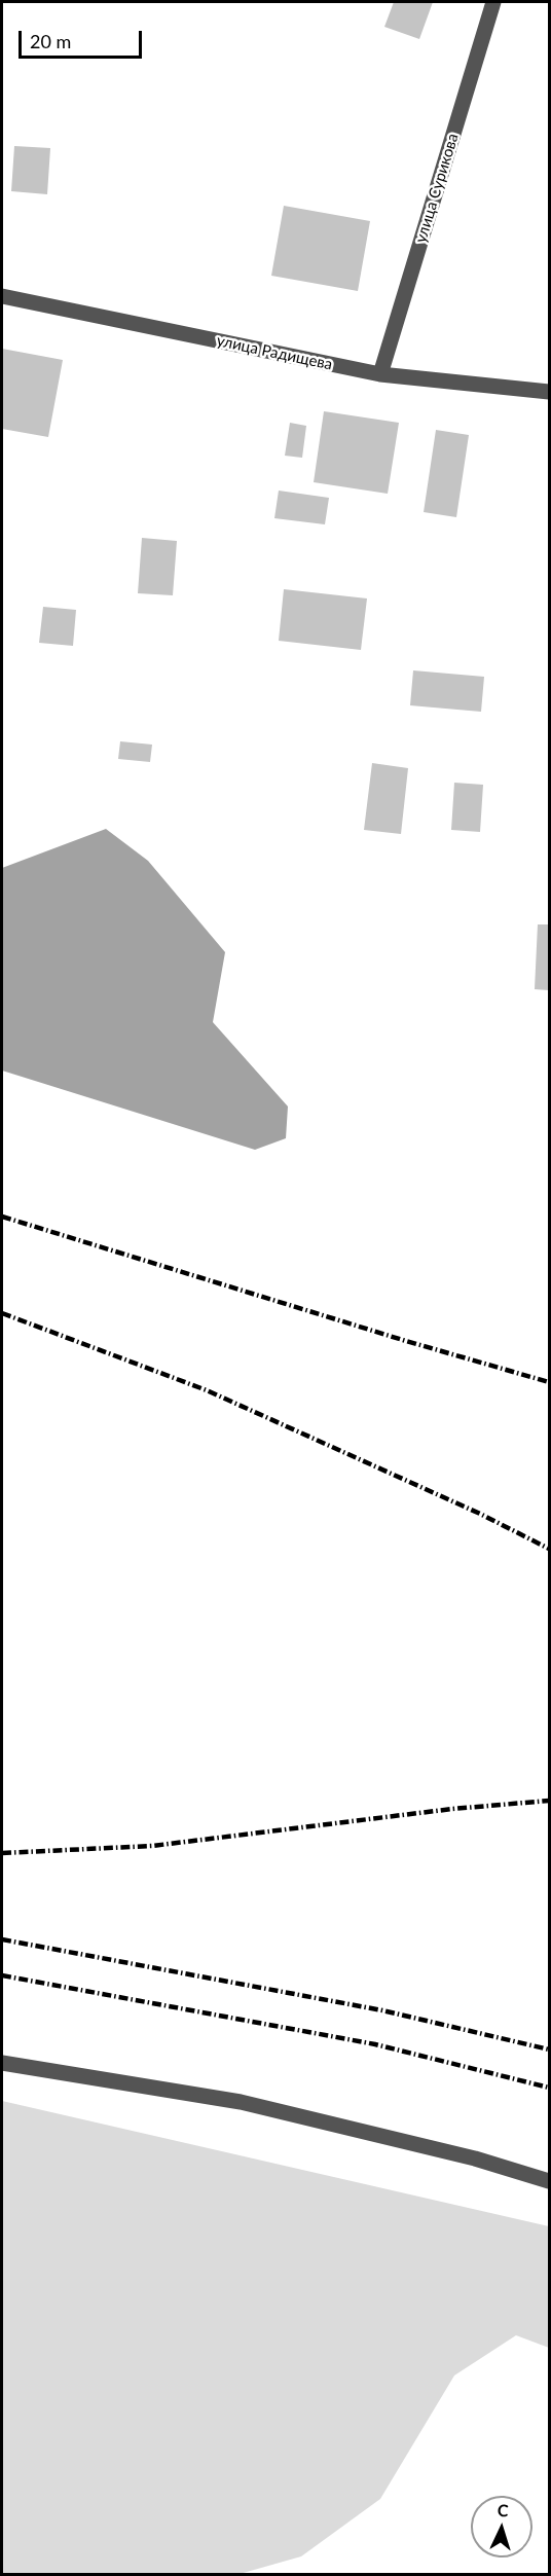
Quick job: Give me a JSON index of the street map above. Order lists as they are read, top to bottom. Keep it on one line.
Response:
{"streets":{"street":["улица Сурикова","улица Радищева"]},"crossings":[["улица Сурикова","улица Радищева"]],"scale_bar":"20 m","north":"top"}
